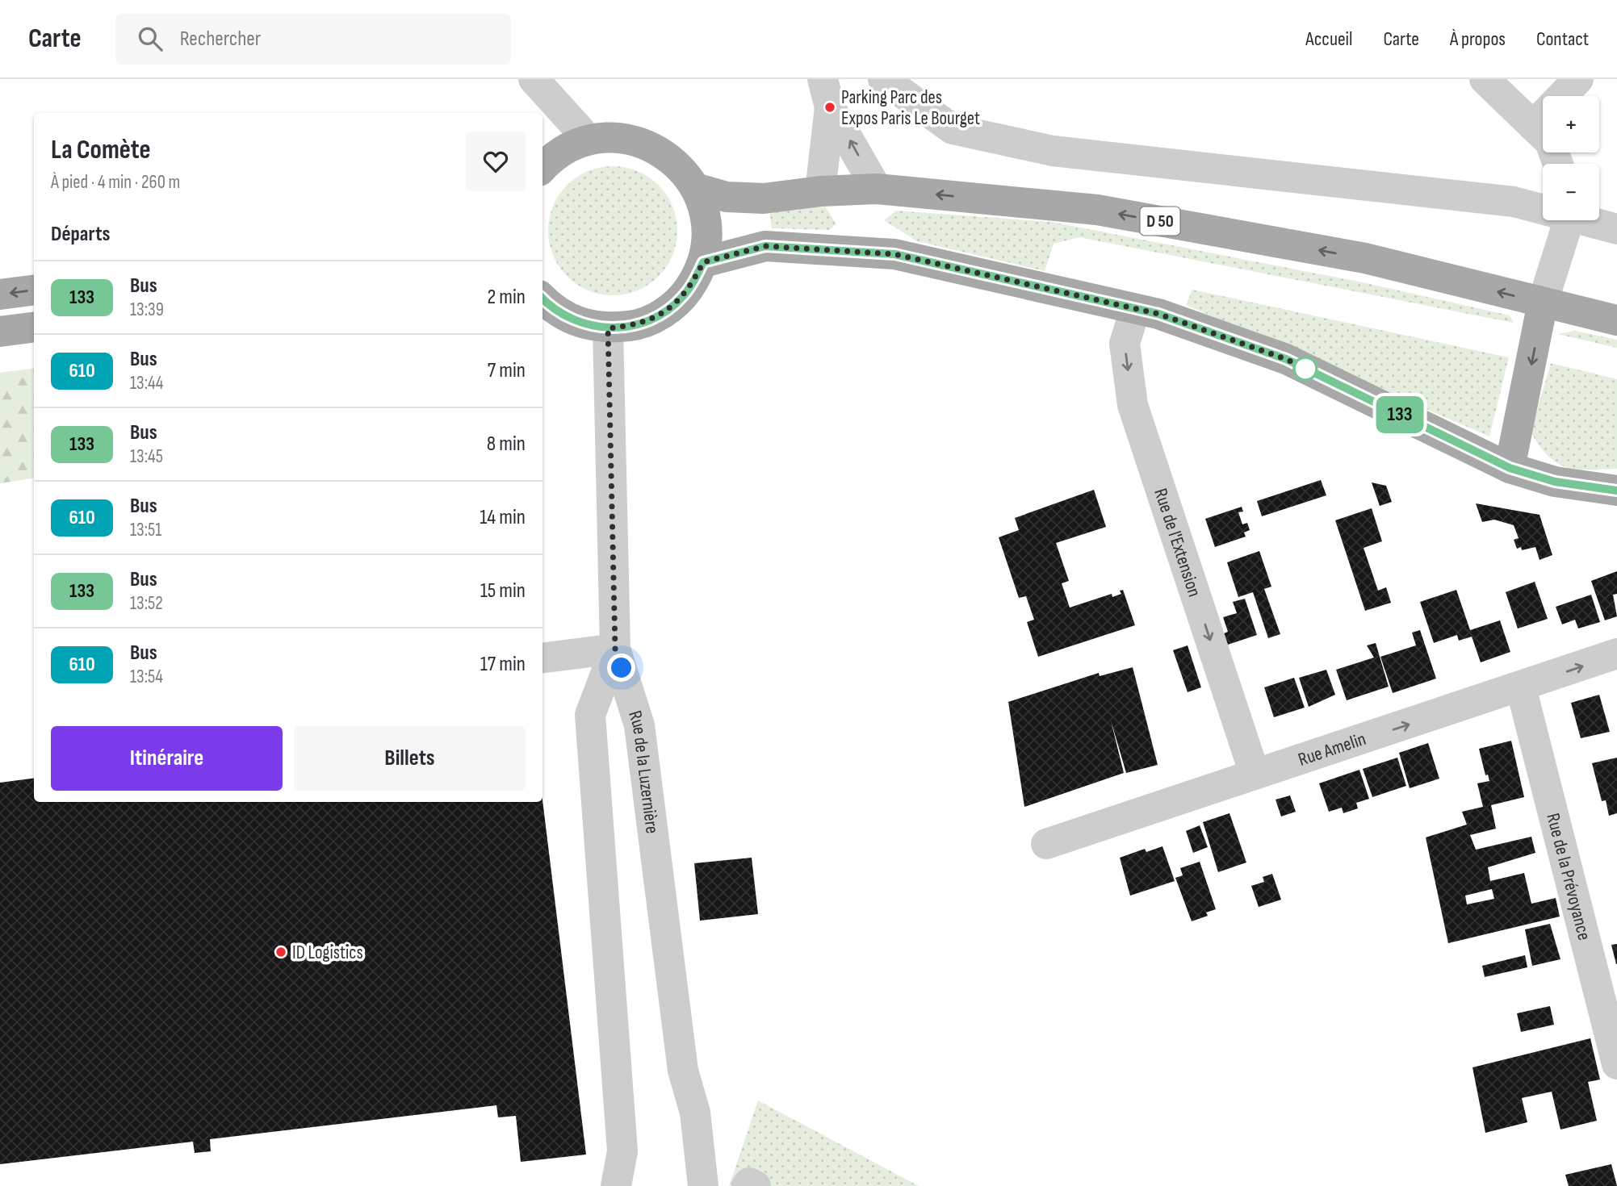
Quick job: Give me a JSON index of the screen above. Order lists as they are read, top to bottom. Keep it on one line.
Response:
{"streets":{"main road":["D 50"],"street":["Rue de l'Extension","Rue Amelin","Rue de la Luzernière","Rue de la Prévoyance"]},"crossings":[["Rue de l'Extension","Rue Amelin"],["Rue Amelin","Rue de la Prévoyance"]],"one_way":["Rue de l'Extension","Rue Amelin"],"places":["Parking Parc des Expos Paris Le Bourget","ID Logistics"],"lines":["bus line 133"],"page":{"header":"Carte","search":"Rechercher","nav":["Accueil","Carte","À propos","Contact"],"on_map":"133","map_buttons":["+","−"],"heading":[["La Comète","À pied · 4 min · 260 m"],"Départs"],"list":[{"mark":"133","name":"Bus","note":"13:39","value":"2 min"},{"mark":"610","name":"Bus","note":"13:44","value":"7 min"},{"mark":"133","name":"Bus","note":"13:45","value":"8 min"},{"mark":"610","name":"Bus","note":"13:51","value":"14 min"},{"mark":"133","name":"Bus","note":"13:52","value":"15 min"},{"mark":"610","name":"Bus","note":"13:54","value":"17 min"}],"buttons":["Itinéraire","Billets"]}}
